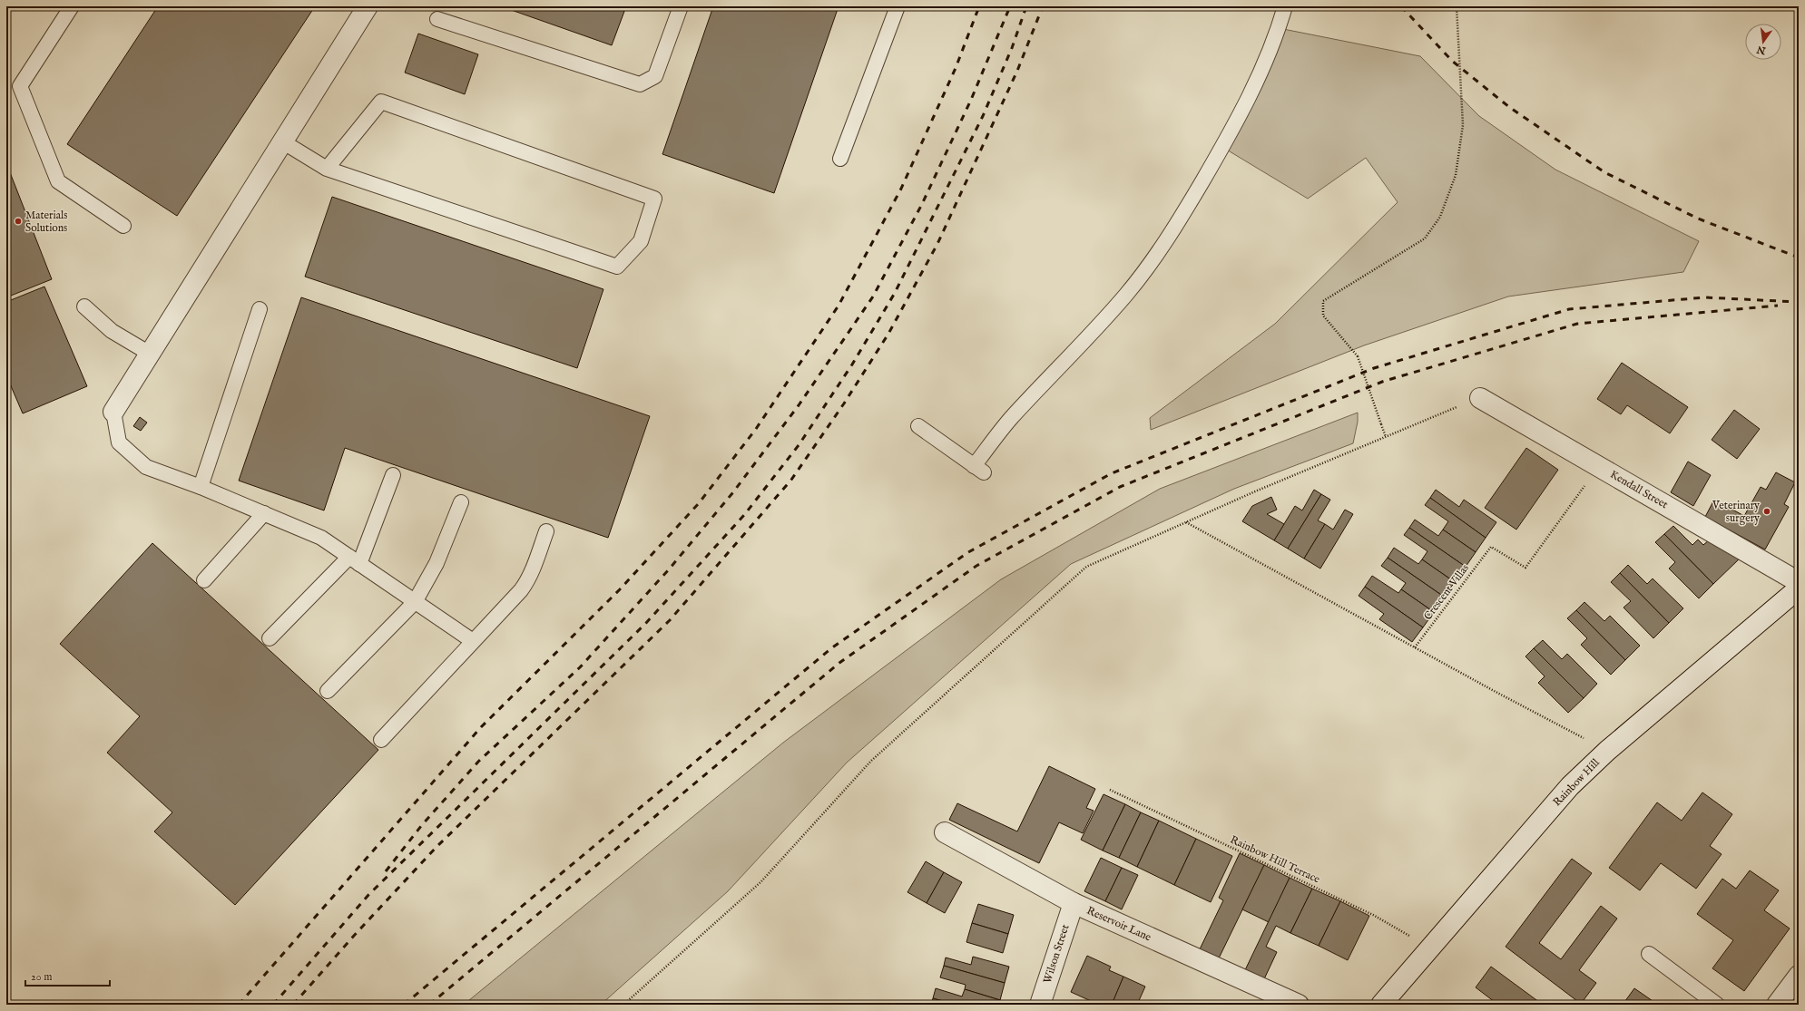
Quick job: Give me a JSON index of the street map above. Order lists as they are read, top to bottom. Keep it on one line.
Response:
{"streets":{"street":["Kendall Street","Rainbow Hill","Reservoir Lane","Wilson Street"],"path":["Crescent Villas","Rainbow Hill Terrace"]},"crossings":[["Kendall Street","Crescent Villas"],["Rainbow Hill","Rainbow Hill Terrace"],["Reservoir Lane","Wilson Street"]],"places":["Materials Solutions","Veterinary surgery"],"scale_bar":"20 m","north":"bottom"}
